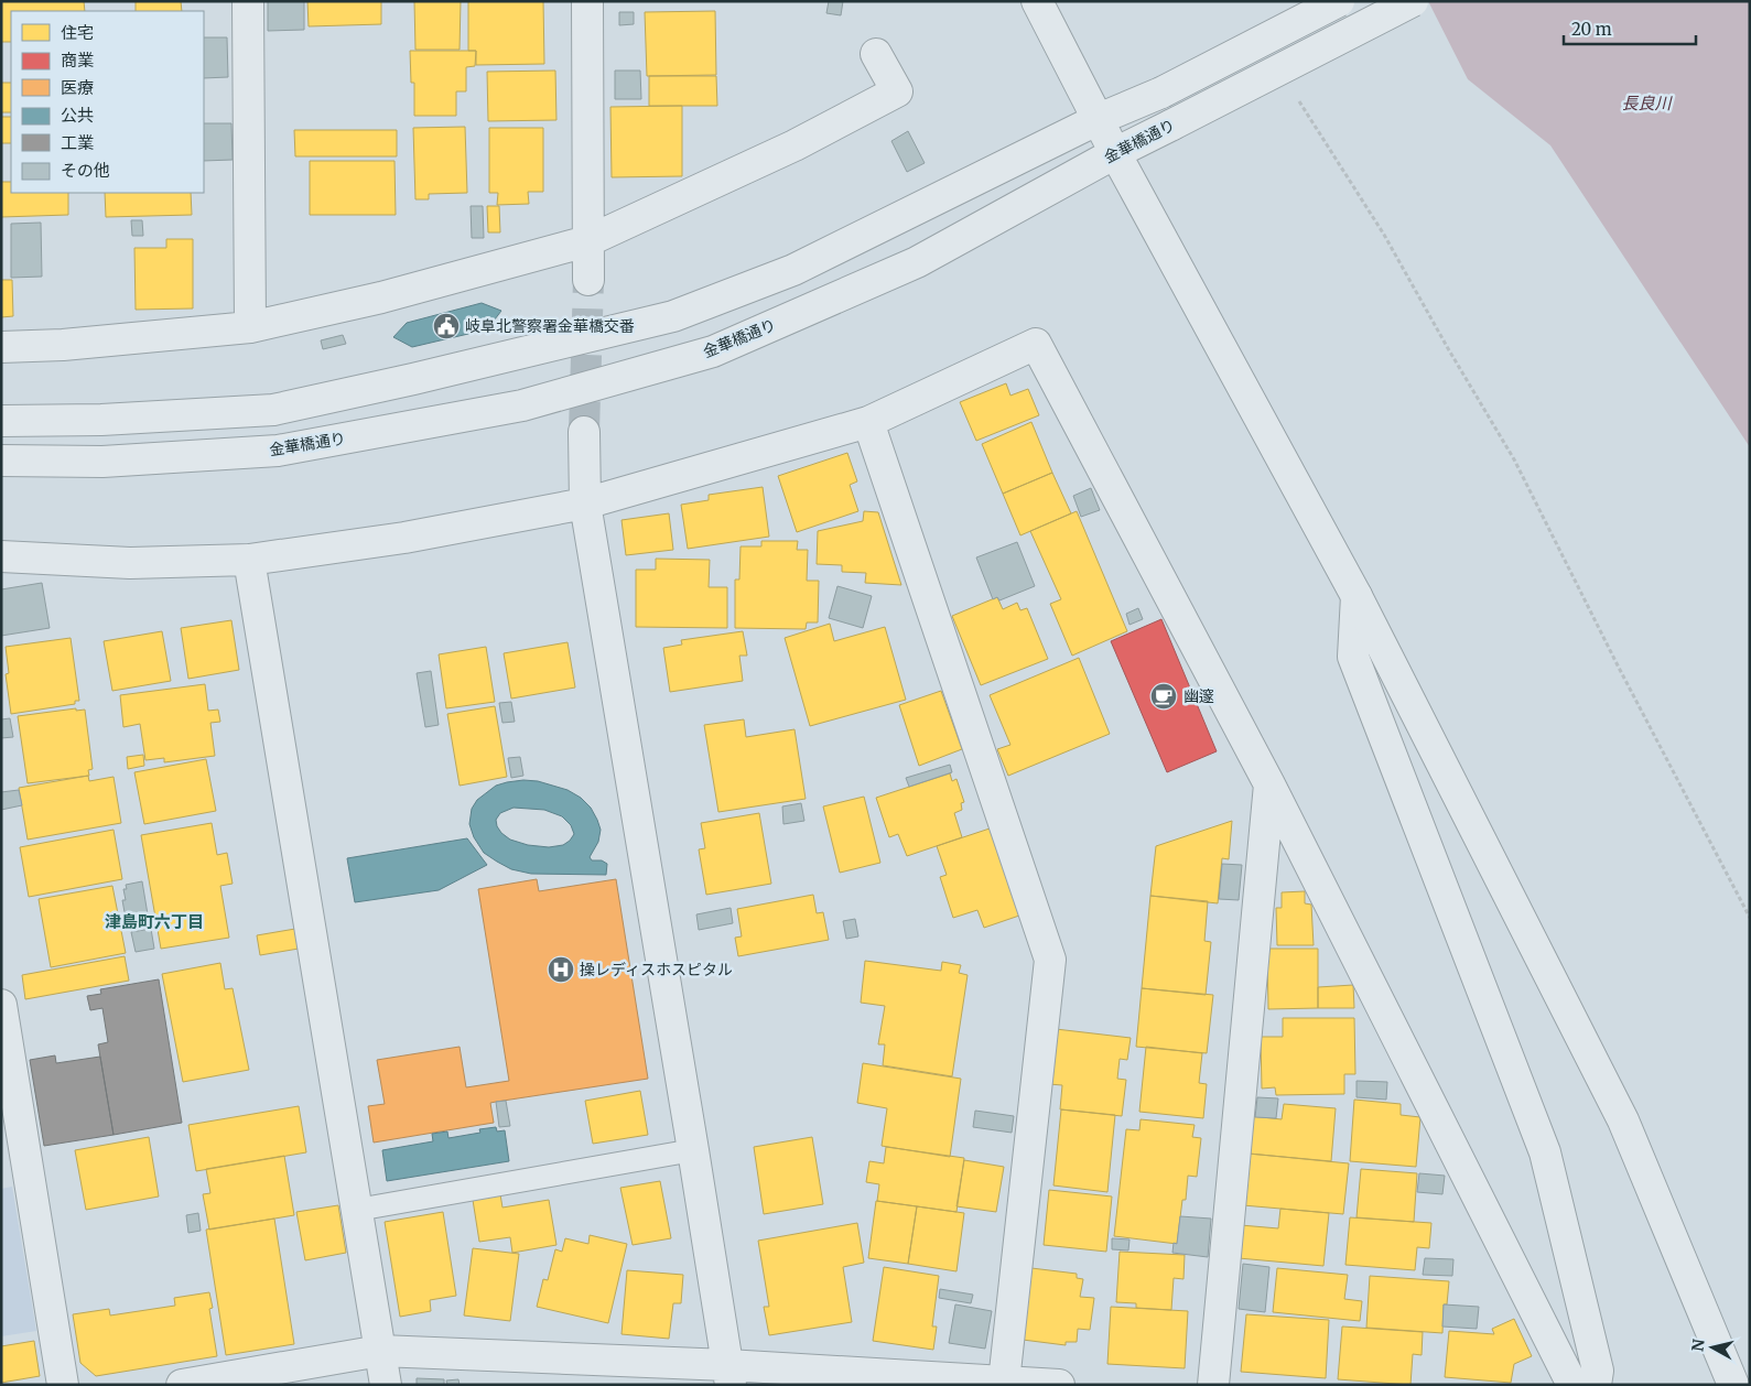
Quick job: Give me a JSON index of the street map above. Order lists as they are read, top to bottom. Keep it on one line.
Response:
{"streets":{"street":["金華橋通り"]},"districts":["津島町六丁目"],"water":["長良川"],"places":{"public building":["岐阜北警察署金華橋交番"],"cafe":["幽邃"],"hospital":["操レディスホスピタル"]},"legend":["住宅","商業","医療","公共","工業","その他"],"scale_bar":"20 m","north":"left"}
